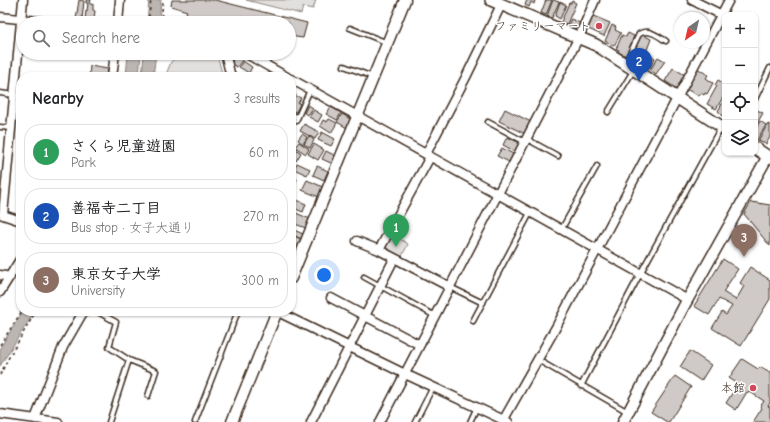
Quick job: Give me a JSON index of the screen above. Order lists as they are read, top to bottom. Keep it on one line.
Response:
{"places":["ファミリーマート","本館"],"north":"bottom left","page":{"map_buttons":["+","−"],"search":"Search here","pins":["2","1","3"],"heading":["Nearby","3 results"],"list":[{"mark":"1","name":"さくら児童遊園","note":"Park","value":"60 m"},{"mark":"2","name":"善福寺二丁目","note":"Bus stop · 女子大通り","value":"270 m"},{"mark":"3","name":"東京女子大学","note":"University","value":"300 m"}]}}
